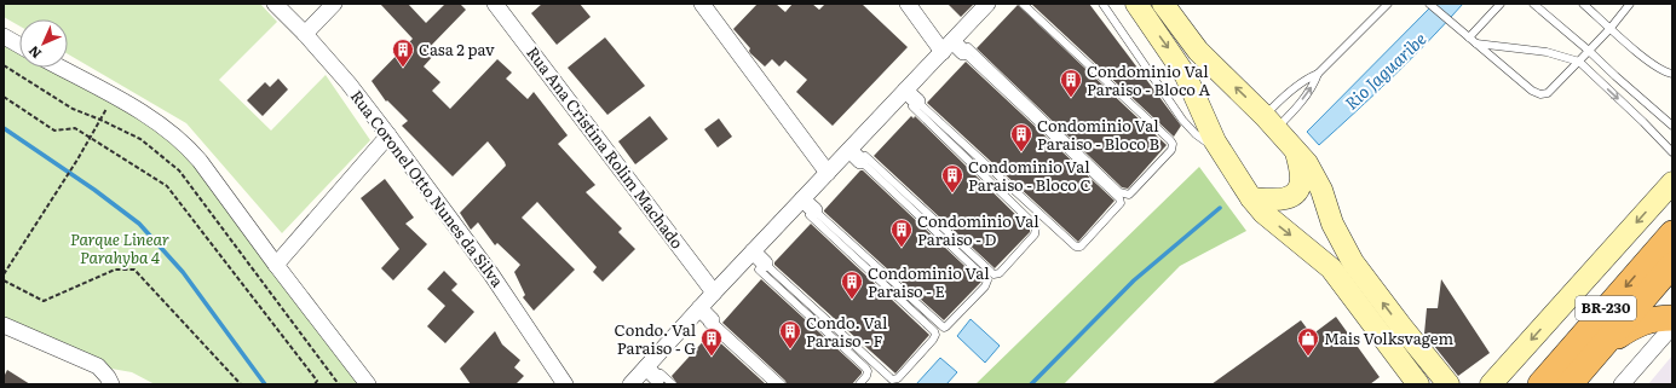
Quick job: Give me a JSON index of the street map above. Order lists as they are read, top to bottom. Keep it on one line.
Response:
{"streets":{"highway":["BR-230"],"street":["Rua Ana Cristina Rolim Machado","Rua Coronel Otto Nunes da Silva"]},"water":["Rio Jaguaribe"],"parks":["Parque Linear Parahyba 4"],"places":{"building":["Casa 2 pav","Condominio Val Paraiso - Bloco A","Condominio Val Paraiso - Bloco B","Condominio Val Paraiso - Bloco C","Condominio Val Paraiso - D","Condominio Val Paraiso - E","Condo. Val Paraiso - F","Condo. Val Paraiso - G"],"shop":["Mais Volksvagem"]},"north":"bottom left"}
